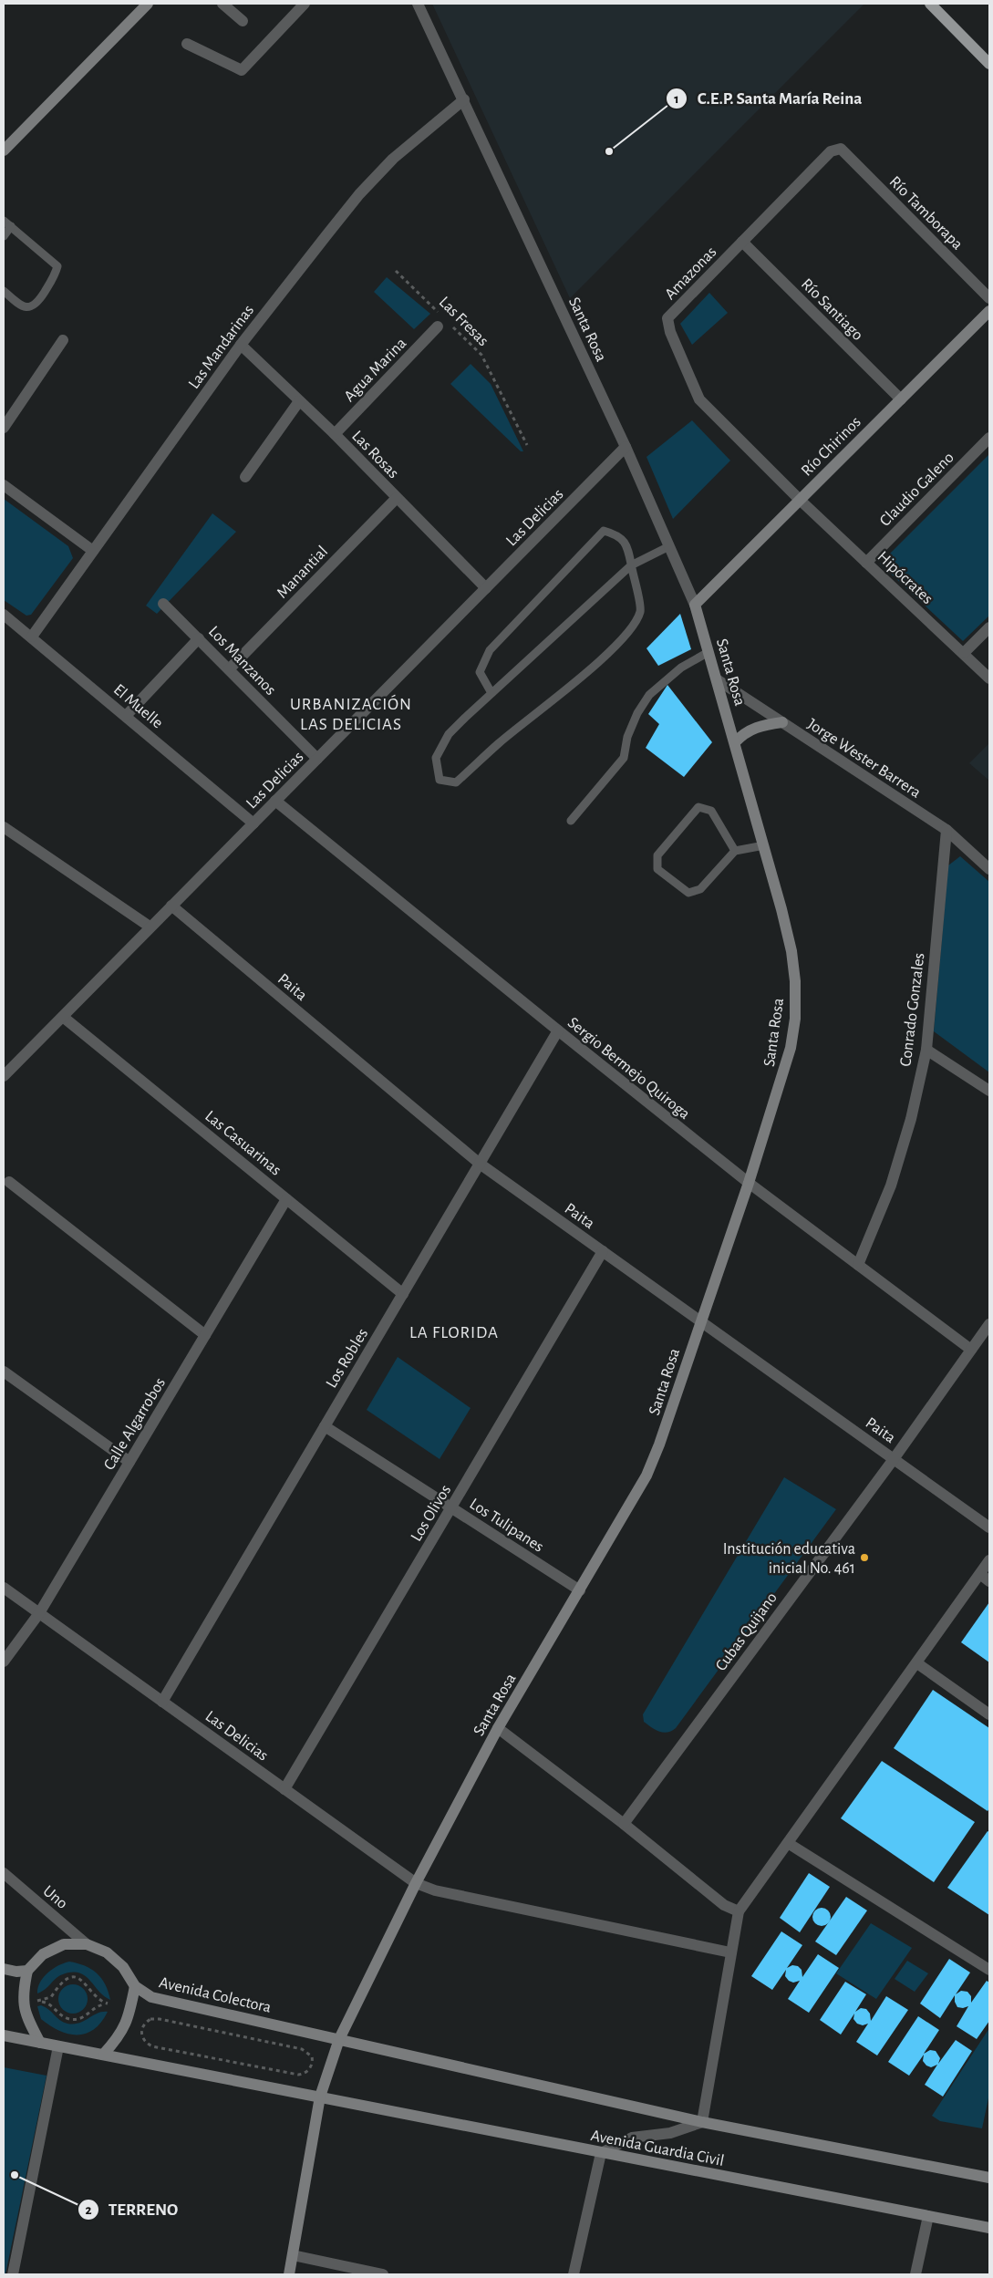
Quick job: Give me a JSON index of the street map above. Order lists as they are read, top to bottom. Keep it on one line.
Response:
{"streets":{"street":["Río Tamborapa","Amazonas","Río Santiago","Santa Rosa","Las Mandarinas","Agua Marina","Río Chirinos","Las Rosas","Claudio Galeno","Las Delicias","Manantial","Hipócrates","Los Manzanos","El Muelle","Jorge Wester Barrera","Paita","Conrado Gonzales","Sergio Bermejo Quiroga","Las Casuarinas","Los Robles","Calle Algarrobos","Los Olivos","Los Tulipanes","Cubas Quijano","Uno","Avenida Colectora","Avenida Guardia Civil"],"path":["Las Fresas"]},"crossings":[["Río Tamborapa","Amazonas"],["Amazonas","Río Santiago"],["Amazonas","Río Chirinos"],["Amazonas","Hipócrates"],["Río Santiago","Río Chirinos"],["Santa Rosa","Las Mandarinas"],["Santa Rosa","Río Chirinos"],["Santa Rosa","Las Delicias"],["Santa Rosa","Jorge Wester Barrera"],["Santa Rosa","Paita"],["Santa Rosa","Sergio Bermejo Quiroga"],["Santa Rosa","Los Tulipanes"],["Santa Rosa","Avenida Colectora"],["Santa Rosa","Avenida Guardia Civil"],["Las Mandarinas","Las Rosas"],["Las Mandarinas","El Muelle"],["Agua Marina","Las Rosas"],["Río Chirinos","Hipócrates"],["Las Rosas","Las Delicias"],["Las Rosas","Manantial"],["Claudio Galeno","Hipócrates"],["Las Delicias","Los Manzanos"],["Las Delicias","El Muelle"],["Las Delicias","Paita"],["Las Delicias","Sergio Bermejo Quiroga"],["Las Delicias","Las Casuarinas"],["Las Delicias","Los Robles"],["Las Delicias","Calle Algarrobos"],["Las Delicias","Los Olivos"],["Manantial","Los Manzanos"],["Jorge Wester Barrera","Conrado Gonzales"],["Paita","Los Robles"],["Paita","Los Olivos"],["Paita","Cubas Quijano"],["Conrado Gonzales","Sergio Bermejo Quiroga"],["Sergio Bermejo Quiroga","Los Robles"],["Sergio Bermejo Quiroga","Cubas Quijano"],["Las Casuarinas","Los Robles"],["Las Casuarinas","Calle Algarrobos"],["Los Robles","Los Tulipanes"],["Los Olivos","Los Tulipanes"],["Uno","Avenida Colectora"],["Avenida Colectora","Avenida Guardia Civil"]],"districts":["URBANIZACIÓN LAS DELICIAS","LA FLORIDA"],"places":["C.E.P. Santa María Reina","Institución educativa inicial No. 461","TERRENO"]}
